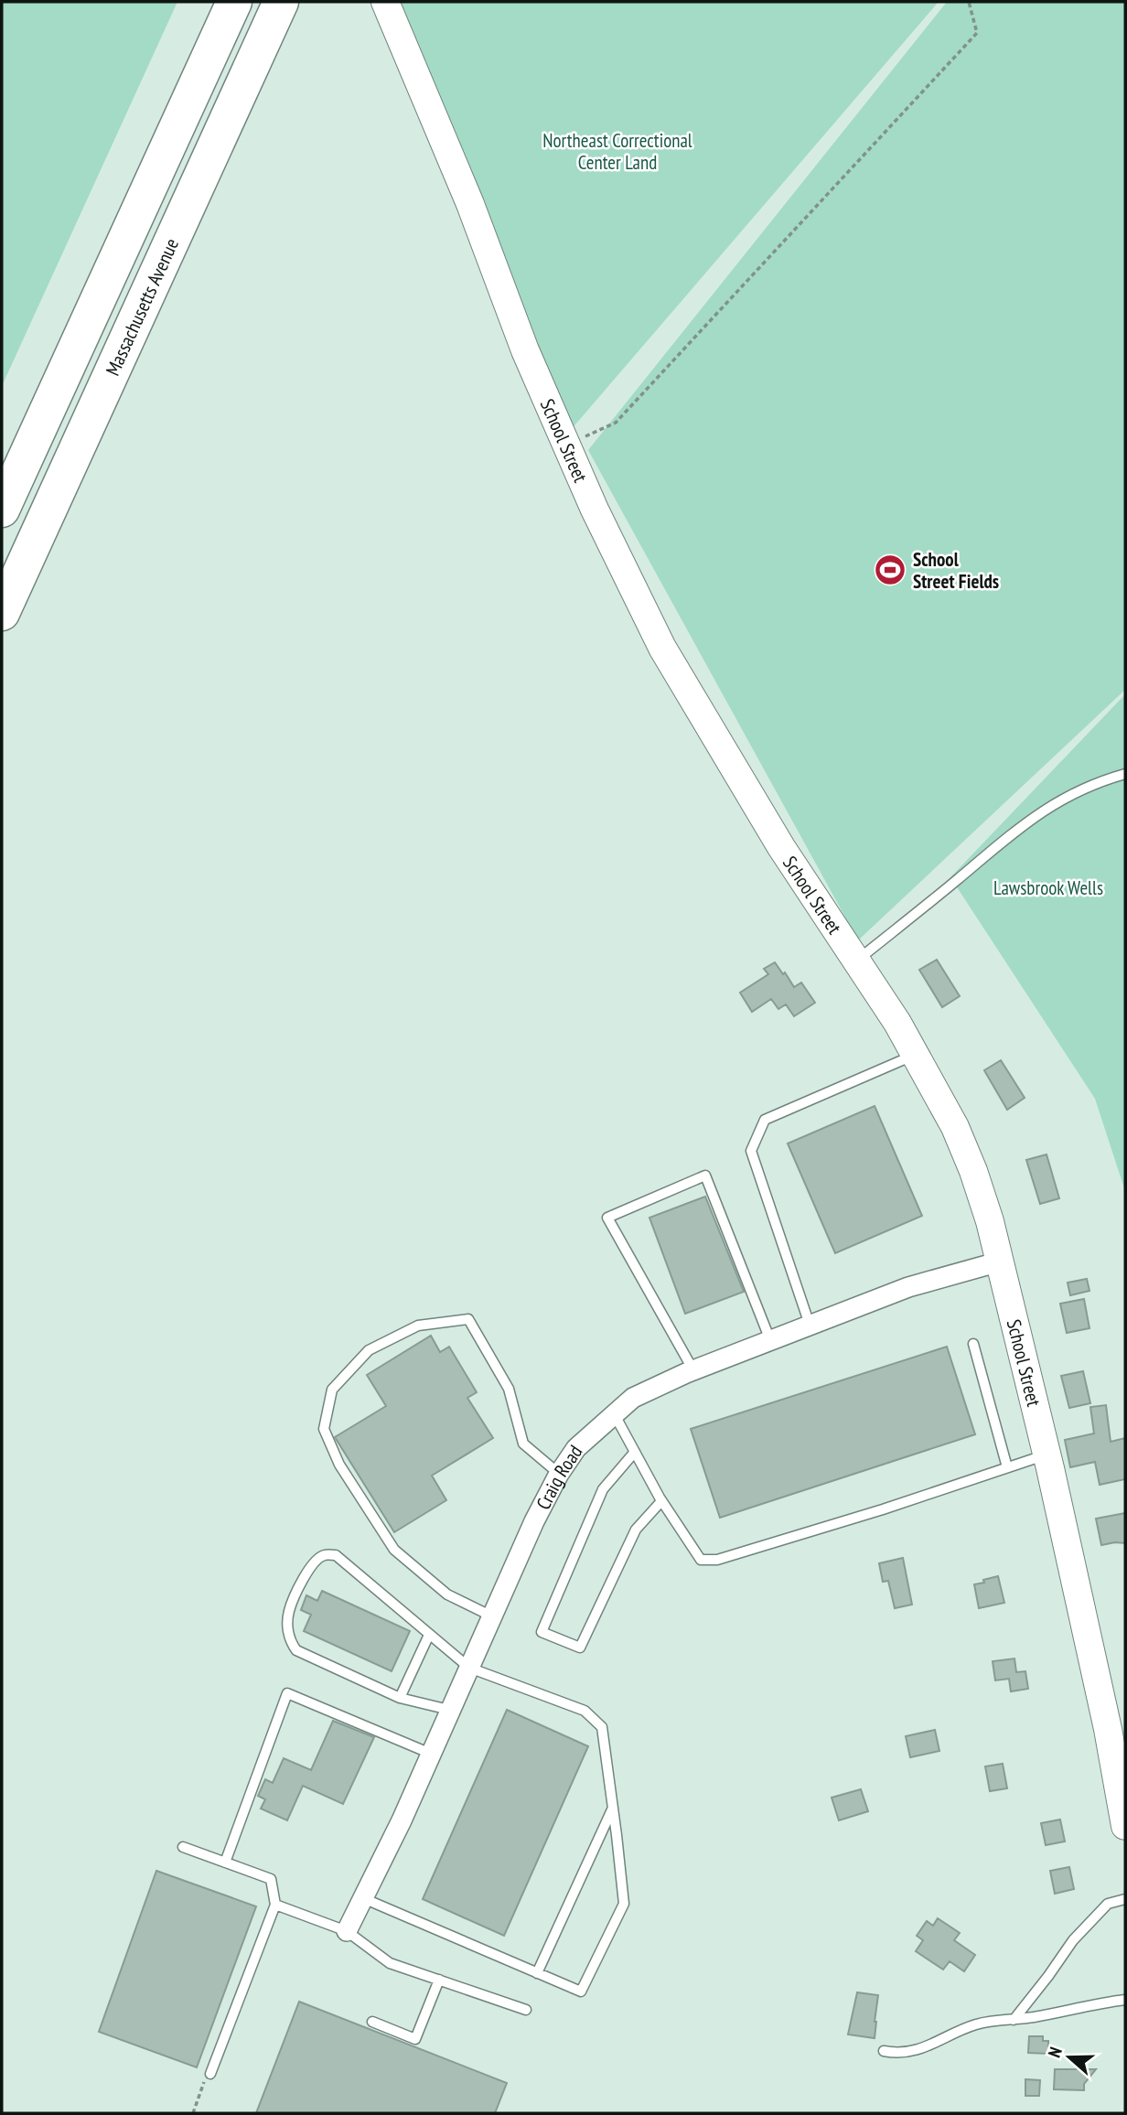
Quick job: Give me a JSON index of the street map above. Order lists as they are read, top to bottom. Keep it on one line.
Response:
{"streets":{"highway":["Massachusetts Avenue"],"street":["School Street","Craig Road"]},"crossings":[["School Street","Craig Road"]],"parks":["Northeast Correctional Center Land","Lawsbrook Wells"],"places":{"sports":["School Street Fields"]},"north":"left"}
